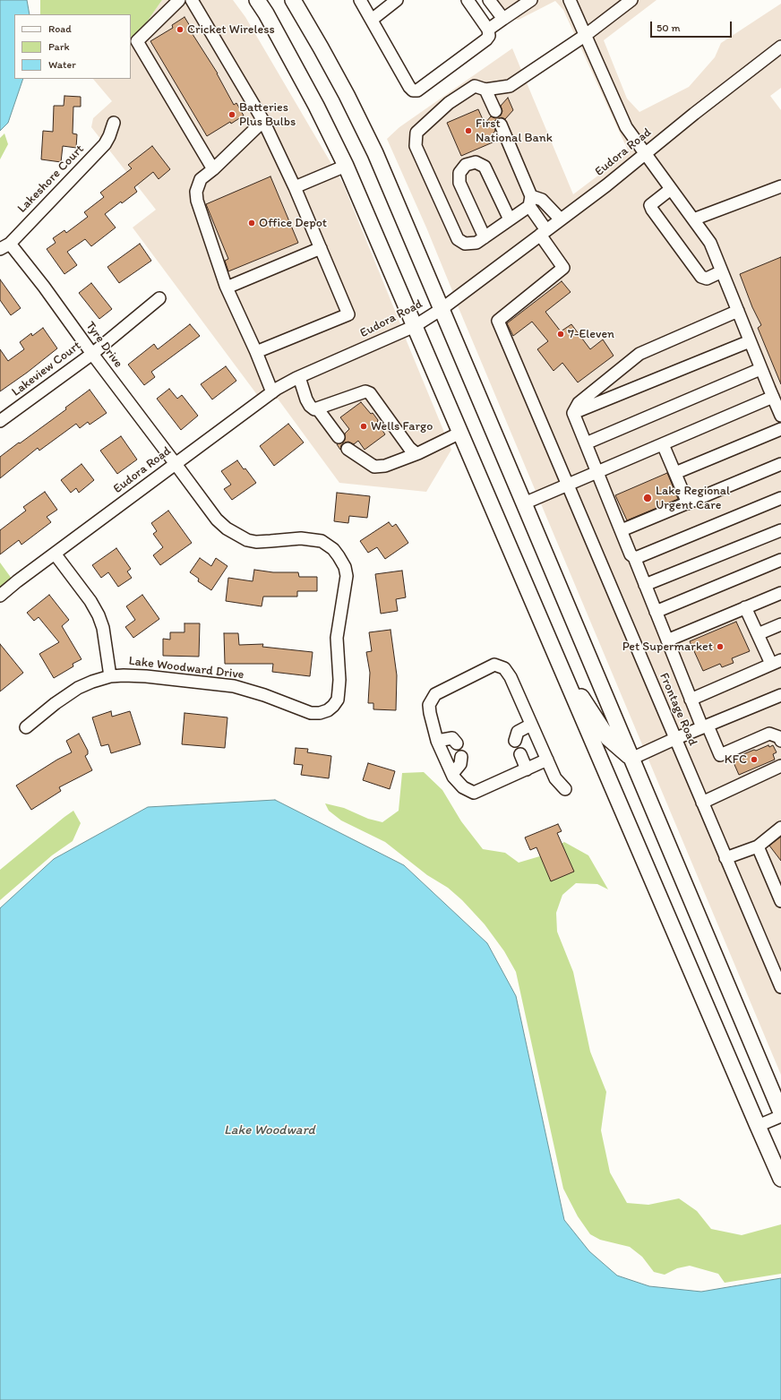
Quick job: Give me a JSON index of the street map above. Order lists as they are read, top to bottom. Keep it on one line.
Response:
{"streets":{"street":["Eudora Road","Lakeshore Court","Tyre Drive","Lakeview Court","Lake Woodward Drive","Frontage Road"]},"crossings":[["Eudora Road","Tyre Drive"],["Eudora Road","Lake Woodward Drive"],["Eudora Road","Frontage Road"],["Lakeshore Court","Tyre Drive"],["Tyre Drive","Lakeview Court"],["Tyre Drive","Lake Woodward Drive"]],"water":["Lake Woodward"],"places":["Cricket Wireless","Batteries Plus Bulbs","First National Bank","Office Depot","7-Eleven","Wells Fargo","Lake Regional Urgent Care","Pet Supermarket","KFC"],"legend":["Road","Park","Water"],"scale_bar":"50 m"}
